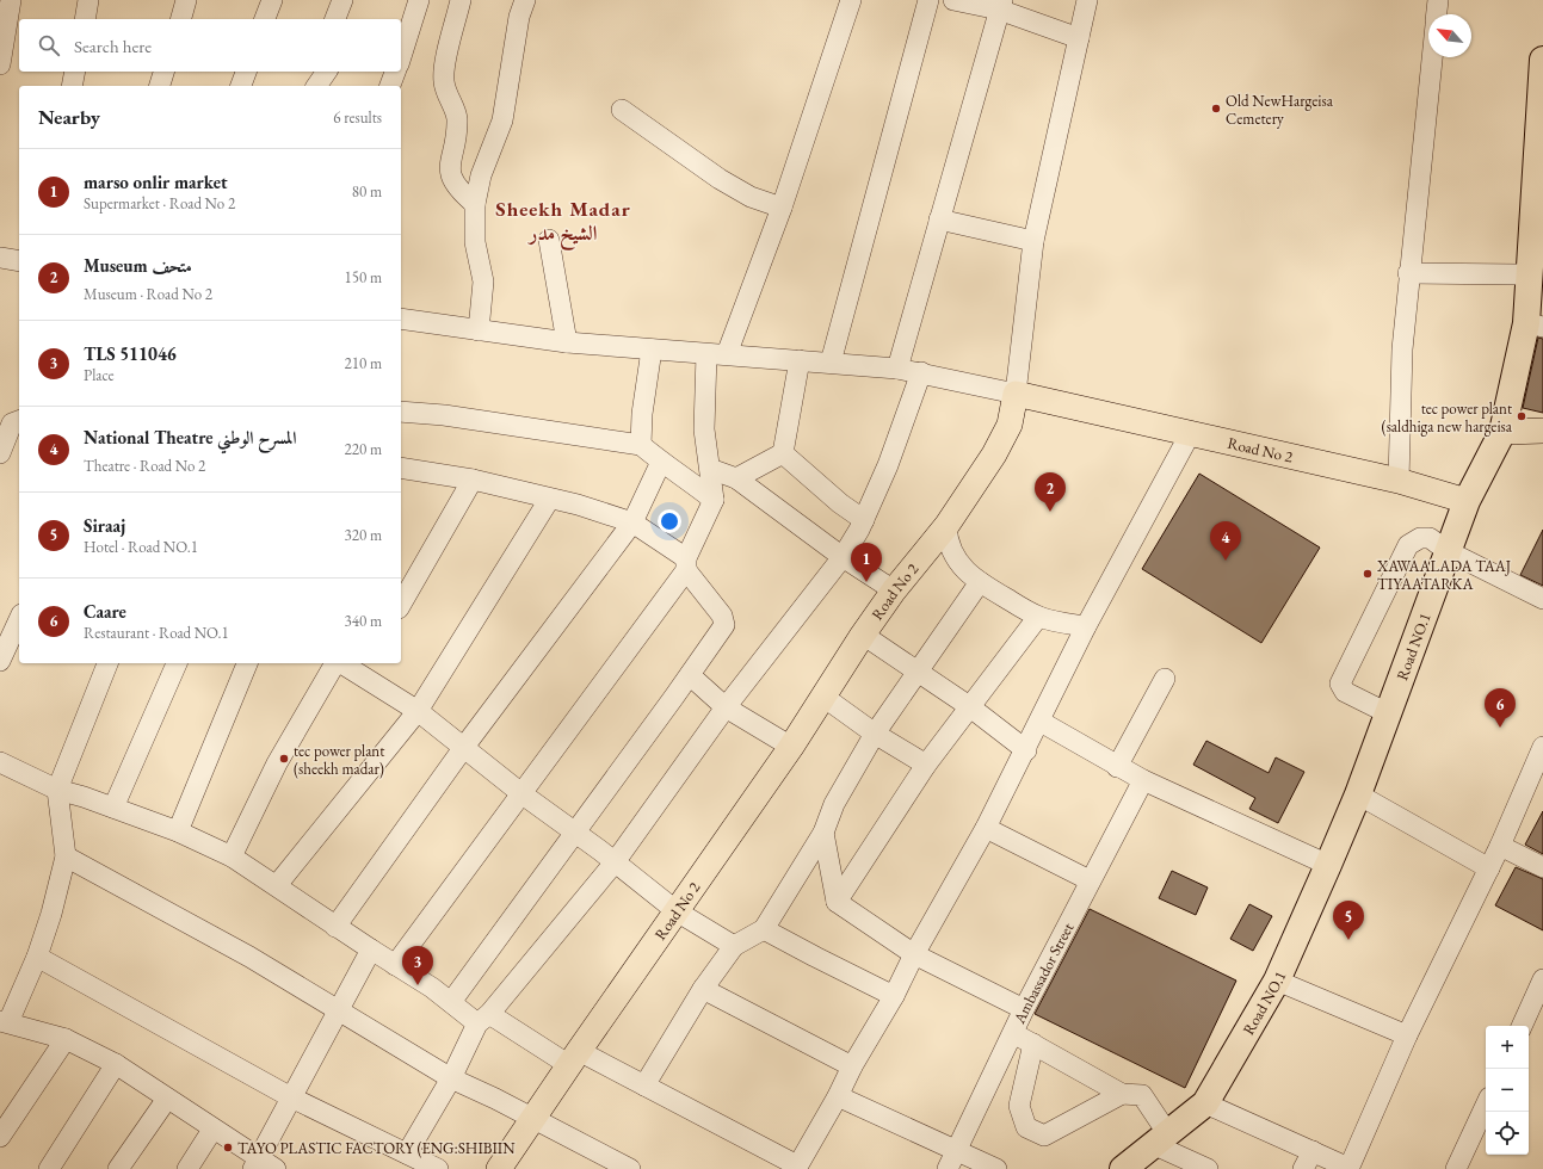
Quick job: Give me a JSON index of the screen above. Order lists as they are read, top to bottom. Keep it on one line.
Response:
{"streets":{"highway":["Road NO.1"],"main road":["Road No 2"],"street":["Ambassador Street"]},"crossings":[["Road No 2","Road NO.1"]],"districts":["Sheekh Madar الشيخ مدر"],"places":["Old NewHargeisa Cemetery","tec power plant (saldhiga new hargeisa","XAWAALADA TAAJ TIYAATARKA","tec power plant (sheekh madar)","TAYO PLASTIC FACTORY (ENG:SHIBIIN"],"north":"top left","page":{"search":"Search here","heading":["Nearby","6 results"],"list":[{"mark":"1","name":"marso onlir market","note":"Supermarket · Road No 2","value":"80 m"},{"mark":"2","name":"Museum متحف","note":"Museum · Road No 2","value":"150 m"},{"mark":"3","name":"TLS 511046","note":"Place","value":"210 m"},{"mark":"4","name":"National Theatre المسرح الوطني","note":"Theatre · Road No 2","value":"220 m"},{"mark":"5","name":"Siraaj","note":"Hotel · Road NO.1","value":"320 m"},{"mark":"6","name":"Caare","note":"Restaurant · Road NO.1","value":"340 m"}],"pins":["2","4","1","6","5","3"],"map_buttons":["+","−"]}}
